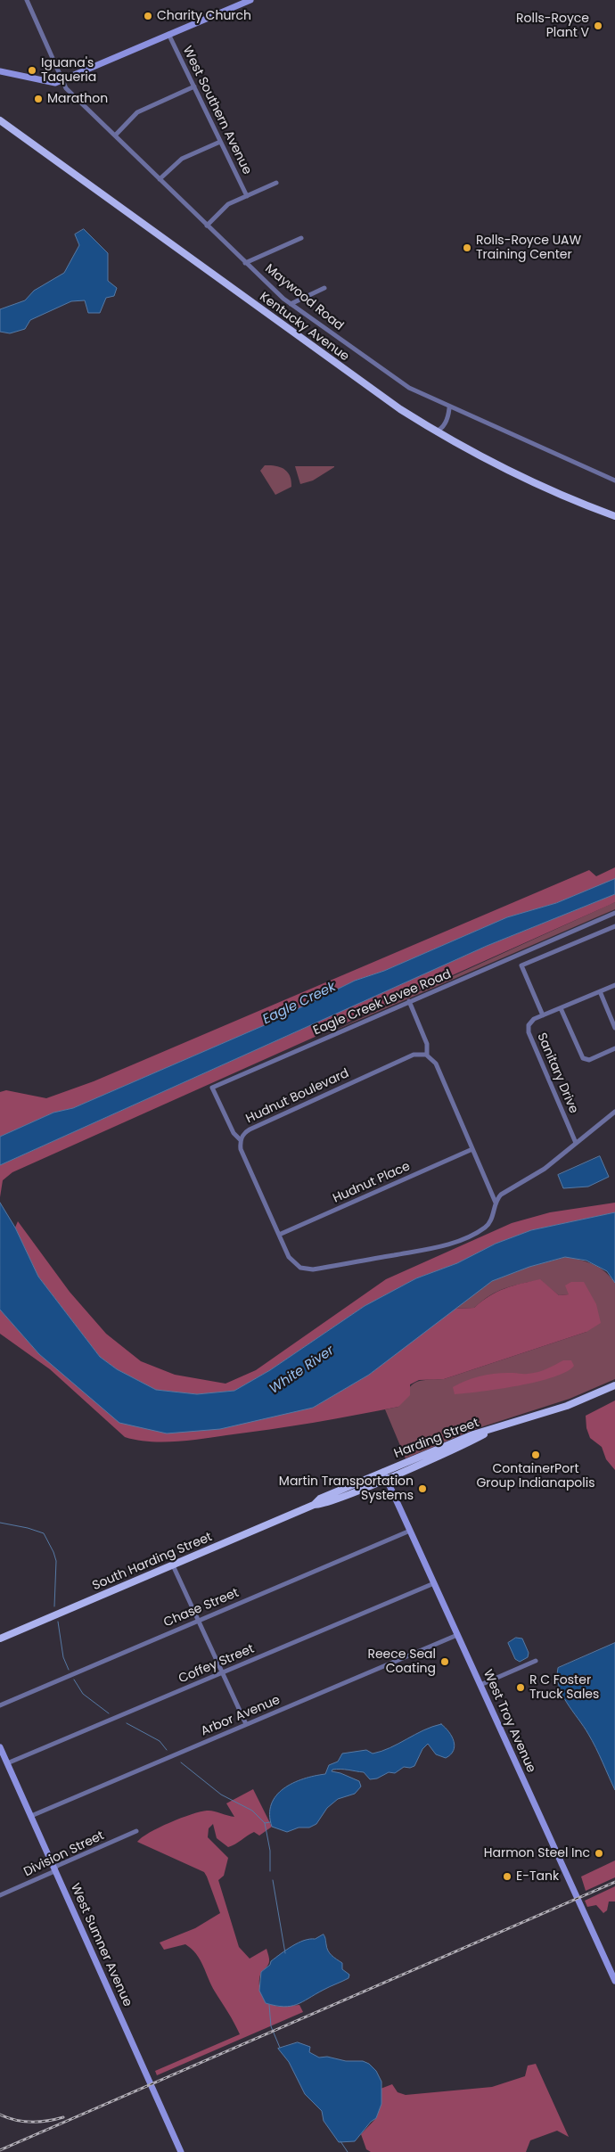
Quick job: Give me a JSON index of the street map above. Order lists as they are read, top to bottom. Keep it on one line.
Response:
{"streets":{"main road":["Kentucky Avenue","Harding Street","South Harding Street","West Troy Avenue","West Sumner Avenue"],"street":["West Southern Avenue","Maywood Road","Eagle Creek Levee Road","Sanitary Drive","Hudnut Boulevard","Hudnut Place","Chase Street","Coffey Street","Arbor Avenue","Division Street"]},"crossings":[["Eagle Creek Levee Road","Hudnut Boulevard"],["Sanitary Drive","Hudnut Boulevard"],["Hudnut Boulevard","Hudnut Place"],["Harding Street","South Harding Street"],["Harding Street","West Troy Avenue"],["Chase Street","West Troy Avenue"],["Coffey Street","West Troy Avenue"],["Coffey Street","West Sumner Avenue"],["Arbor Avenue","West Troy Avenue"],["Arbor Avenue","West Sumner Avenue"],["Division Street","West Sumner Avenue"]],"water":["Eagle Creek","White River"],"places":["Charity Church","Rolls-Royce Plant V","Iguana's Taqueria","Marathon","Rolls-Royce UAW Training Center","ContainerPort Group Indianapolis","Martin Transportation Systems","Reece Seal Coating","R C Foster Truck Sales","Harmon Steel Inc","E-Tank"]}
